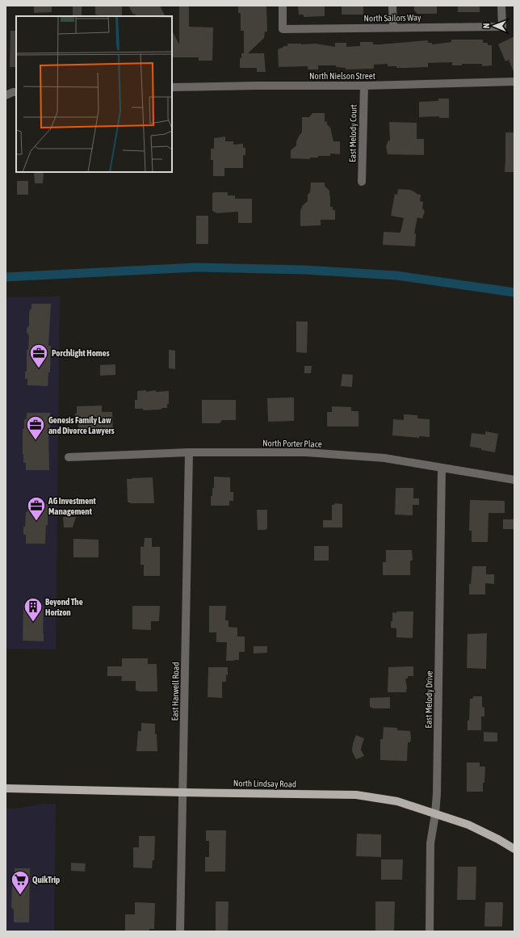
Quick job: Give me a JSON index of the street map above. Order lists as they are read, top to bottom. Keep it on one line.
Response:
{"streets":{"main road":["North Lindsay Road"],"street":["North Sailors Way","North Nielson Street","East Melody Court","North Porter Place","East Harwell Road","East Melody Drive"]},"crossings":[["North Nielson Street","East Melody Court"],["North Porter Place","East Harwell Road"],["North Porter Place","East Melody Drive"],["East Harwell Road","North Lindsay Road"],["East Melody Drive","North Lindsay Road"]],"places":{"office":["Porchlight Homes","Genesis Family Law and Divorce Lawyers","AG Investment Management"],"building":["Beyond The Horizon"],"supermarket":["QuikTrip"]},"north":"left"}
